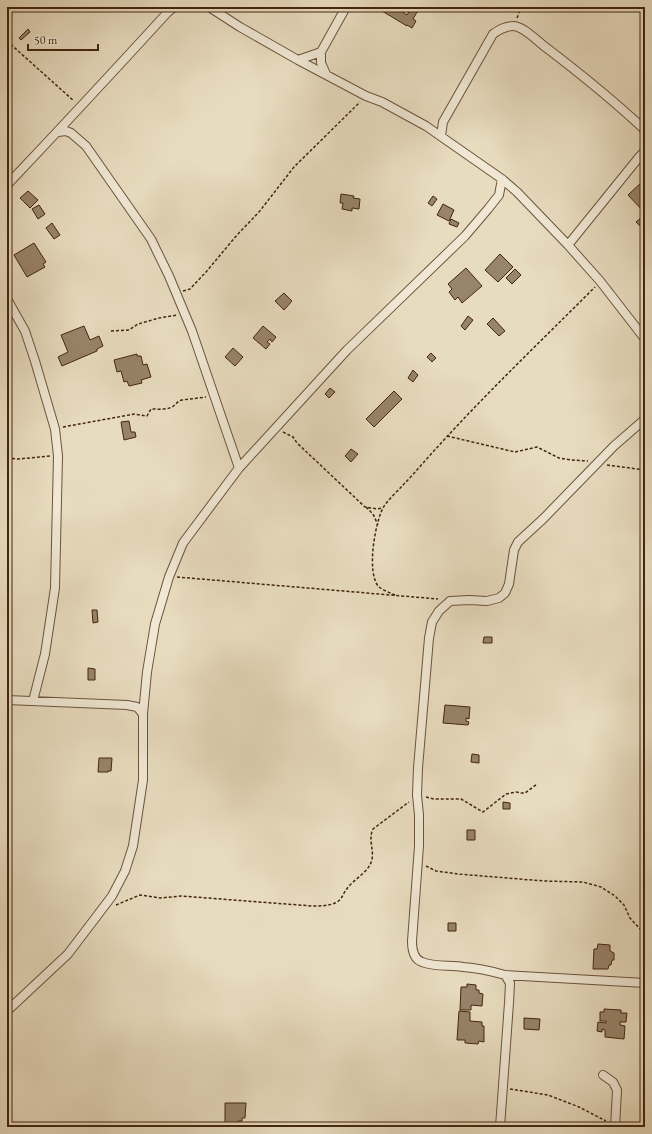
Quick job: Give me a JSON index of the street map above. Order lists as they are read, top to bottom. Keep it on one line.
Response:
{"scale_bar":"50 m"}
